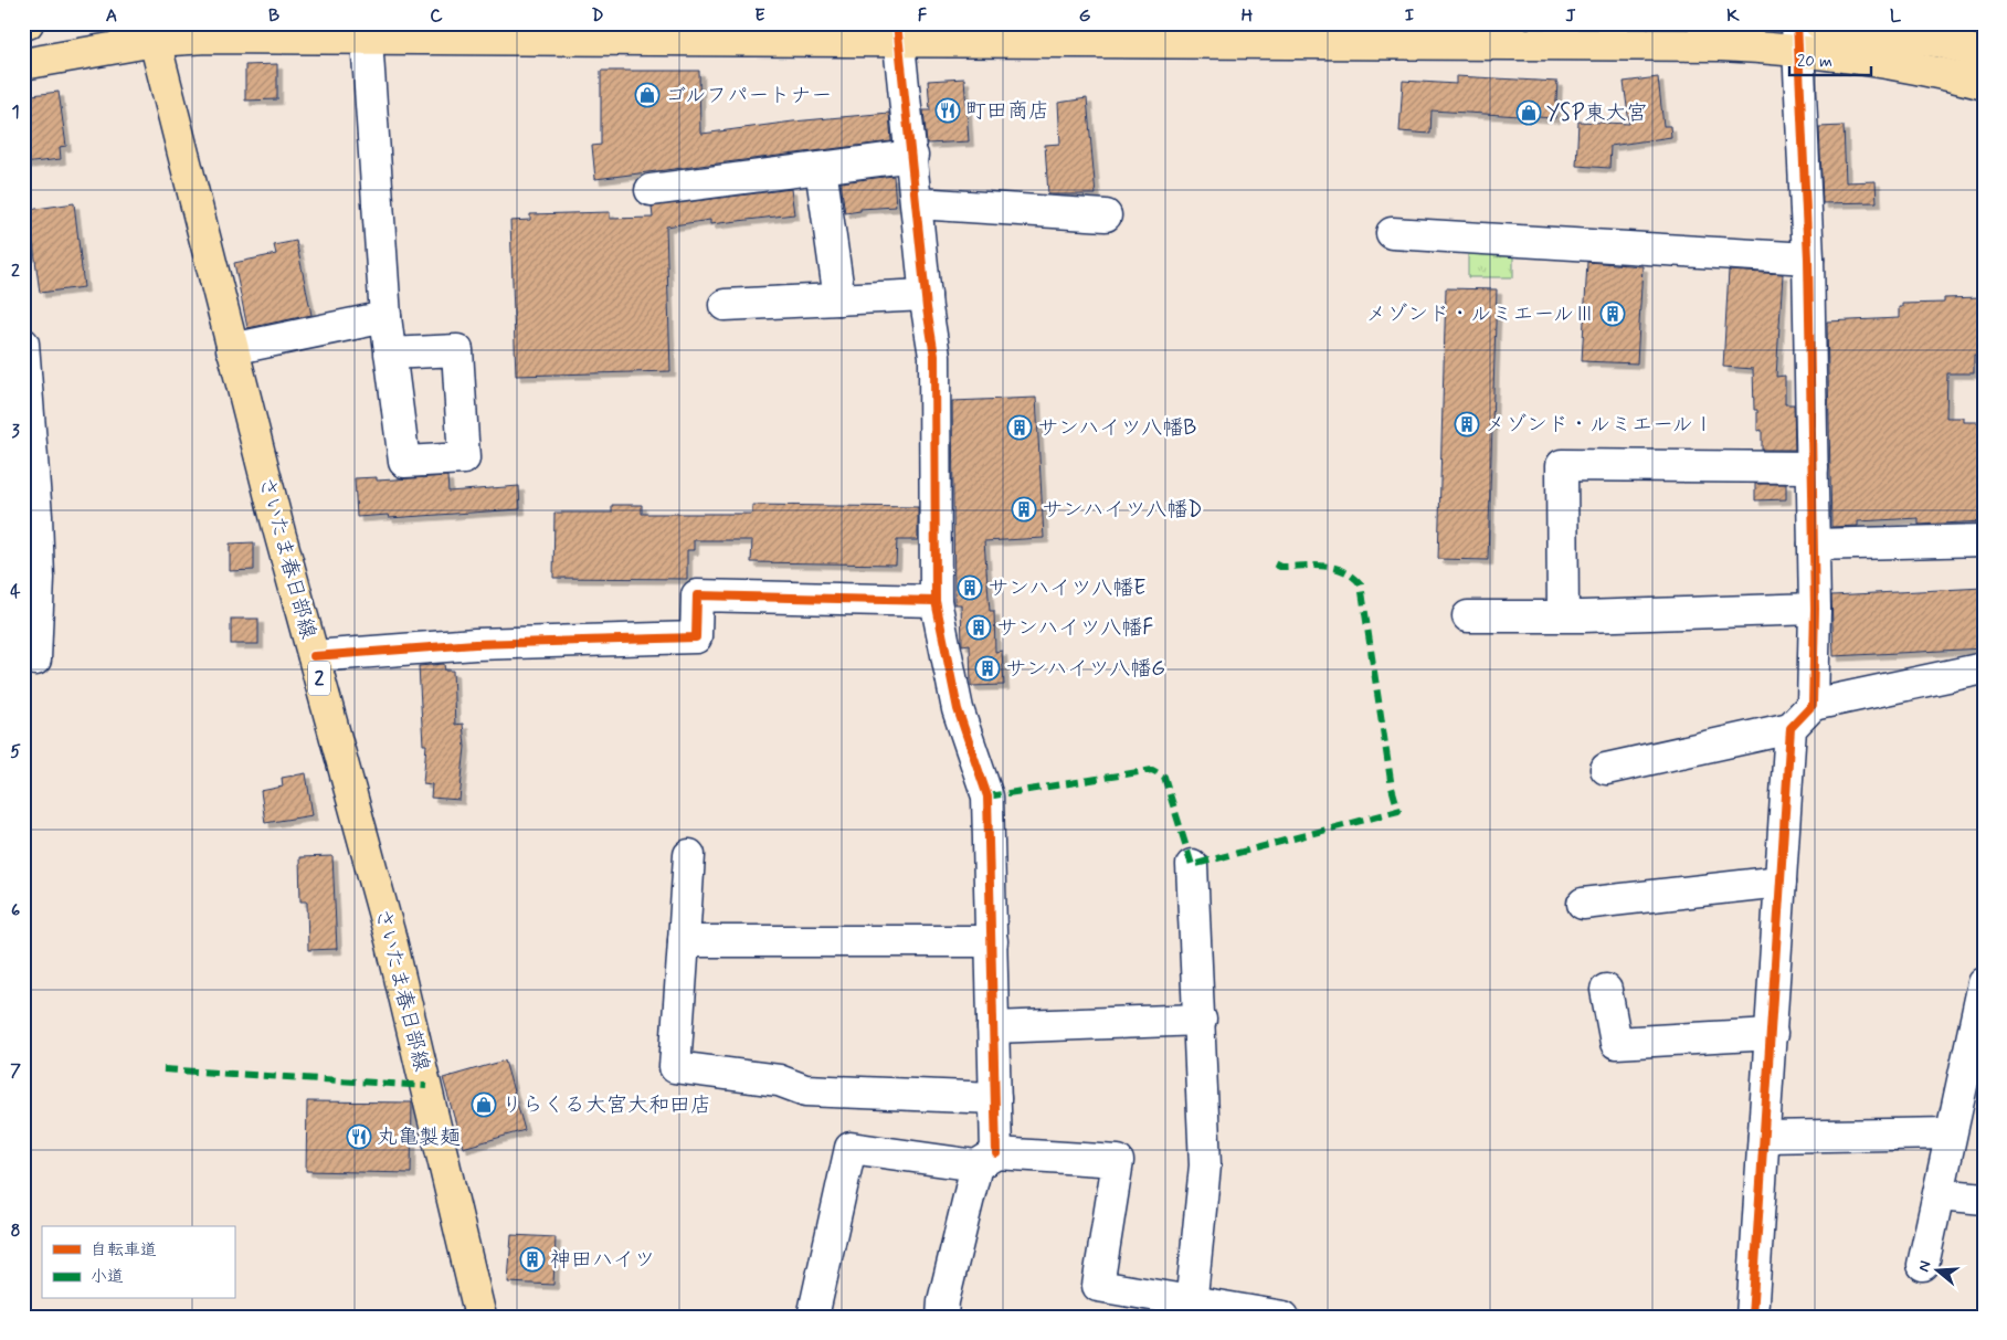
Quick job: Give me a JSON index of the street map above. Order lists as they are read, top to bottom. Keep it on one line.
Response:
{"streets":{"main road":["さいたま春日部線","2"]},"places":{"shop":["ゴルフパートナー","YSP東大宮","りらくる大宮大和田店"],"restaurant":["町田商店","丸亀製麺"],"building":["メゾンド・ルミエールⅢ","メゾンド・ルミエールⅠ","サンハイツ八幡B","サンハイツ八幡D","サンハイツ八幡E","サンハイツ八幡F","サンハイツ八幡G","神田ハイツ"]},"legend":["自転車道","小道"],"scale_bar":"20 m","north":"left","grid":{"columns":["A","B","C","D","E","F","G","H","I","J","K","L"],"rows":["1","2","3","4","5","6","7","8"]}}
